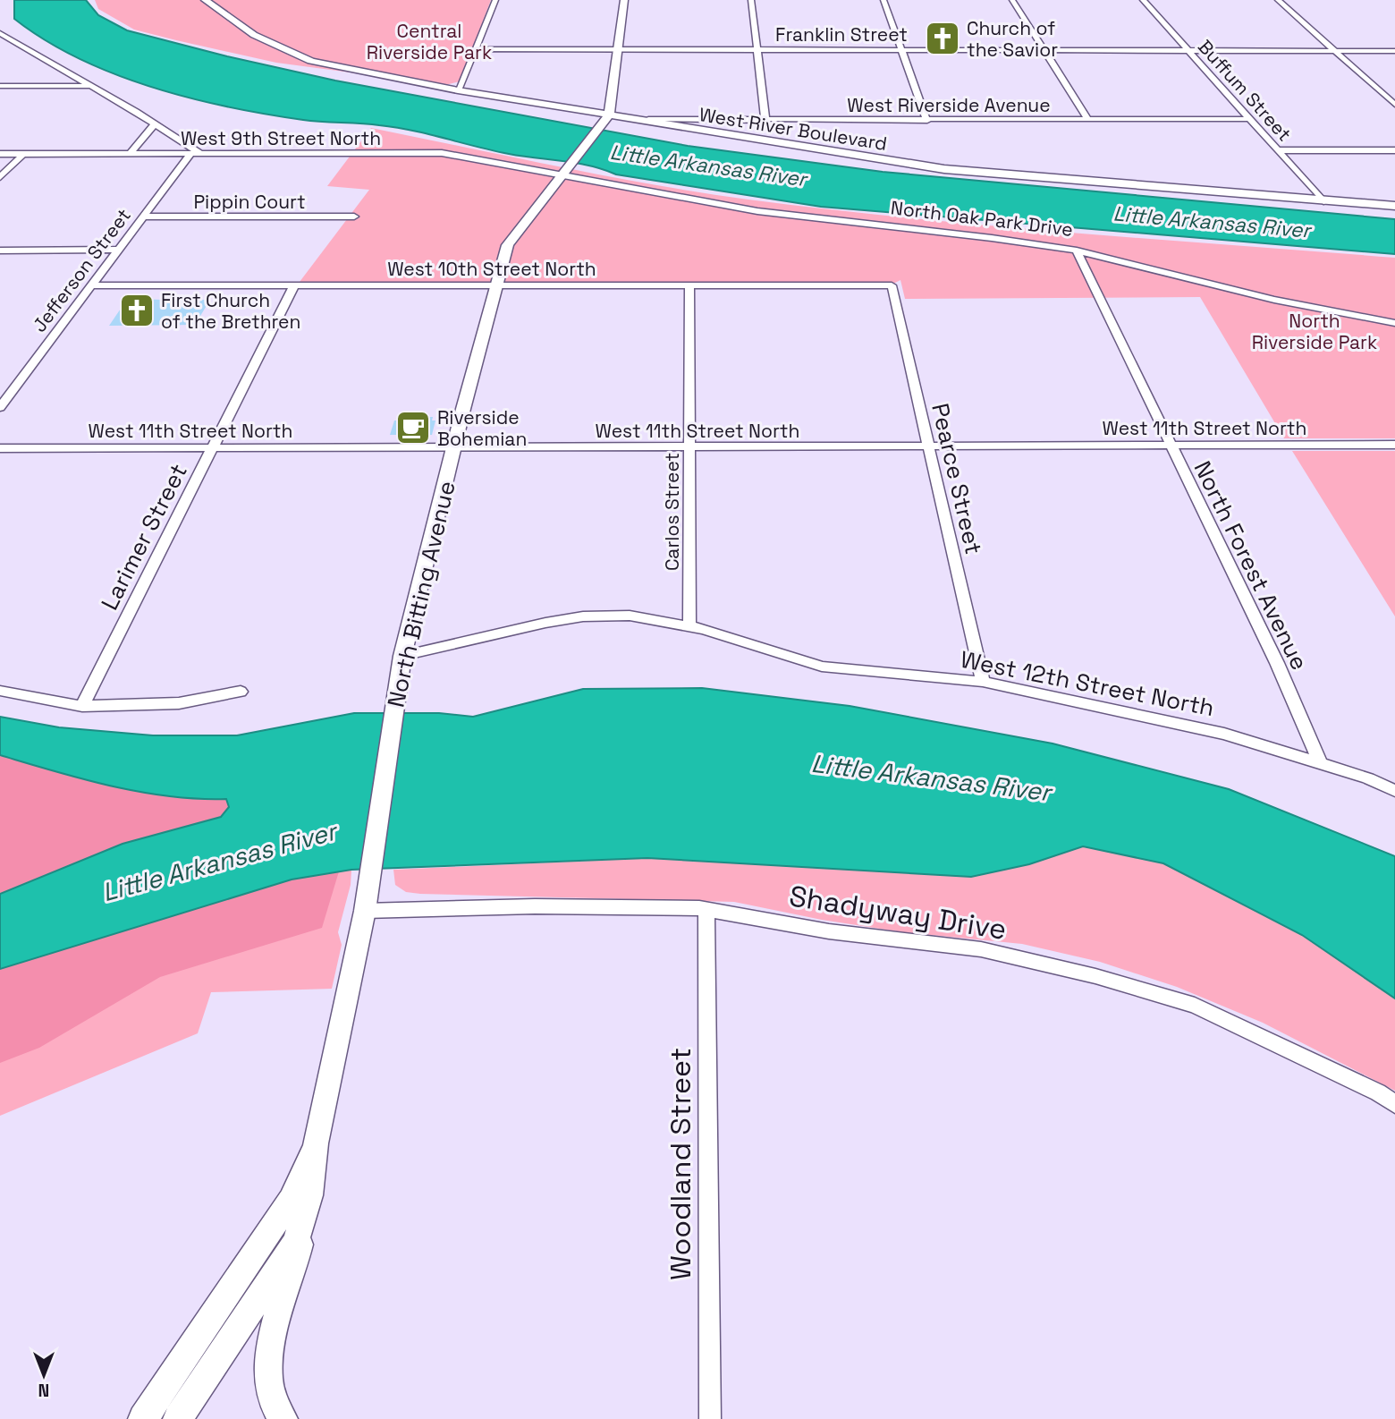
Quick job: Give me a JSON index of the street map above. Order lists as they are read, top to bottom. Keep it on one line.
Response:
{"streets":{"street":["Franklin Street","Buffum Street","West Riverside Avenue","West River Boulevard","West 9th Street North","Pippin Court","North Oak Park Drive","West 10th Street North","Jefferson Street","West 11th Street North","Pearce Street","Carlos Street","Larimer Street","North Forest Avenue","North Bitting Avenue","West 12th Street North","Shadyway Drive","Woodland Street"]},"crossings":[["Franklin Street","Buffum Street"],["Buffum Street","West Riverside Avenue"],["Buffum Street","West River Boulevard"],["West Riverside Avenue","West River Boulevard"],["West River Boulevard","North Bitting Avenue"],["West 9th Street North","North Oak Park Drive"],["West 9th Street North","Jefferson Street"],["West 9th Street North","North Bitting Avenue"],["Pippin Court","Jefferson Street"],["North Oak Park Drive","North Forest Avenue"],["North Oak Park Drive","North Bitting Avenue"],["West 10th Street North","Jefferson Street"],["West 10th Street North","Pearce Street"],["West 10th Street North","Carlos Street"],["West 10th Street North","Larimer Street"],["West 10th Street North","North Bitting Avenue"],["West 11th Street North","Pearce Street"],["West 11th Street North","Carlos Street"],["West 11th Street North","Larimer Street"],["West 11th Street North","North Forest Avenue"],["West 11th Street North","North Bitting Avenue"],["Pearce Street","West 12th Street North"],["Carlos Street","West 12th Street North"],["North Forest Avenue","West 12th Street North"],["North Bitting Avenue","West 12th Street North"],["North Bitting Avenue","Shadyway Drive"],["Shadyway Drive","Woodland Street"]],"water":["Little Arkansas River"],"parks":["Central Riverside Park","North Riverside Park"],"places":{"church":["Church of the Savior","First Church of the Brethren"],"cafe":["Riverside Bohemian"]},"north":"bottom"}
